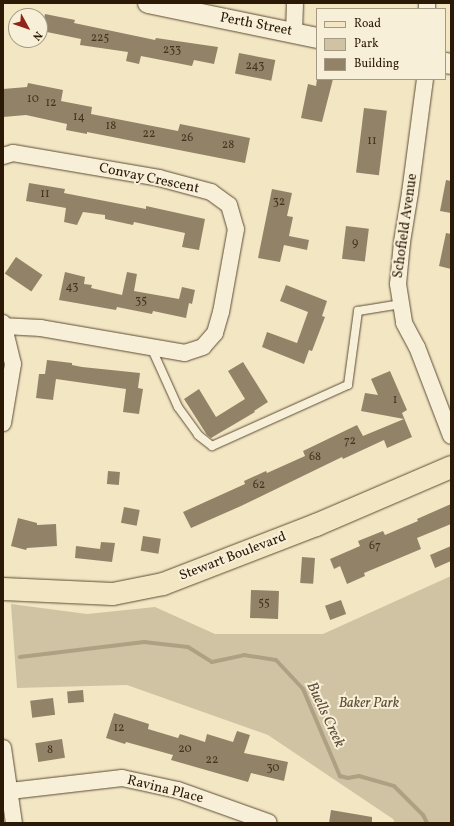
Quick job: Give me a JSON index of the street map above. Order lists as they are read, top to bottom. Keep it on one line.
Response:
{"streets":{"main road":["Stewart Boulevard"],"street":["Perth Street","Convay Crescent","Schofield Avenue","Ravina Place"]},"water":["Buells Creek"],"parks":["Baker Park"],"house_numbers":["225","233","243","10","12","14","18","22","26","11","28","11","32","9","43","35","1","72","68","62","67","55","12","20","8","22","30"],"legend":["Road","Park","Building"],"north":"bottom right"}
